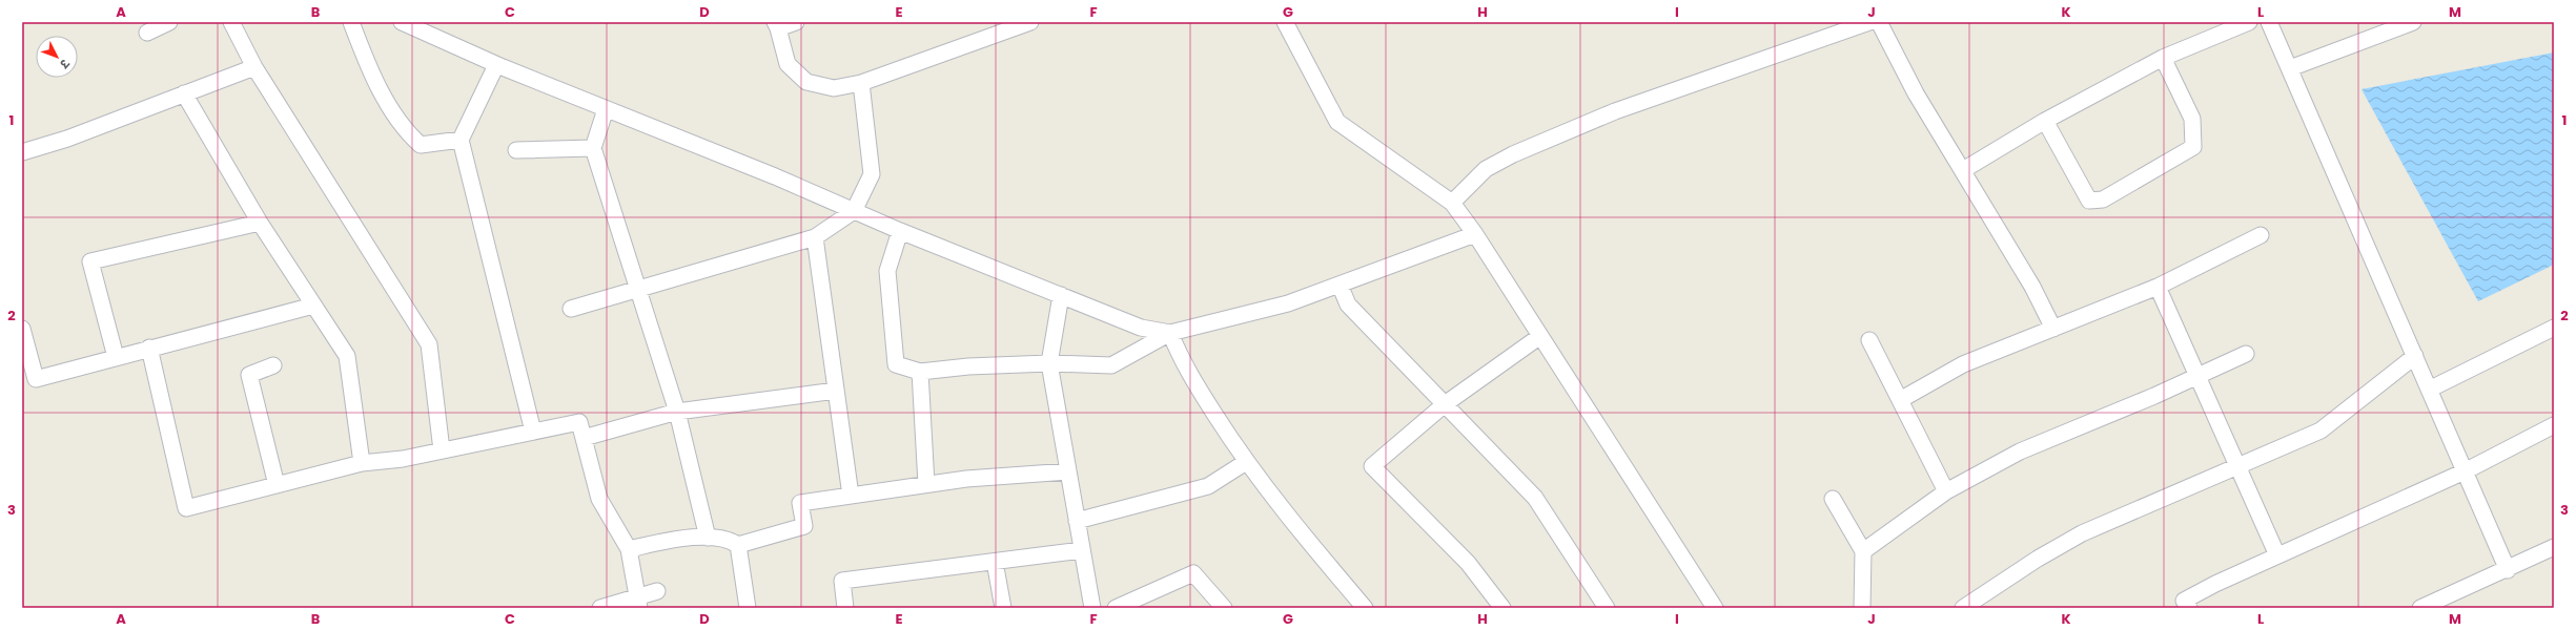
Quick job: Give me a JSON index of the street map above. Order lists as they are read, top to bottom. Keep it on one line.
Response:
{"north":"bottom right","grid":{"columns":["A","B","C","D","E","F","G","H","I","J","K","L","M"],"rows":["1","2","3"]}}
